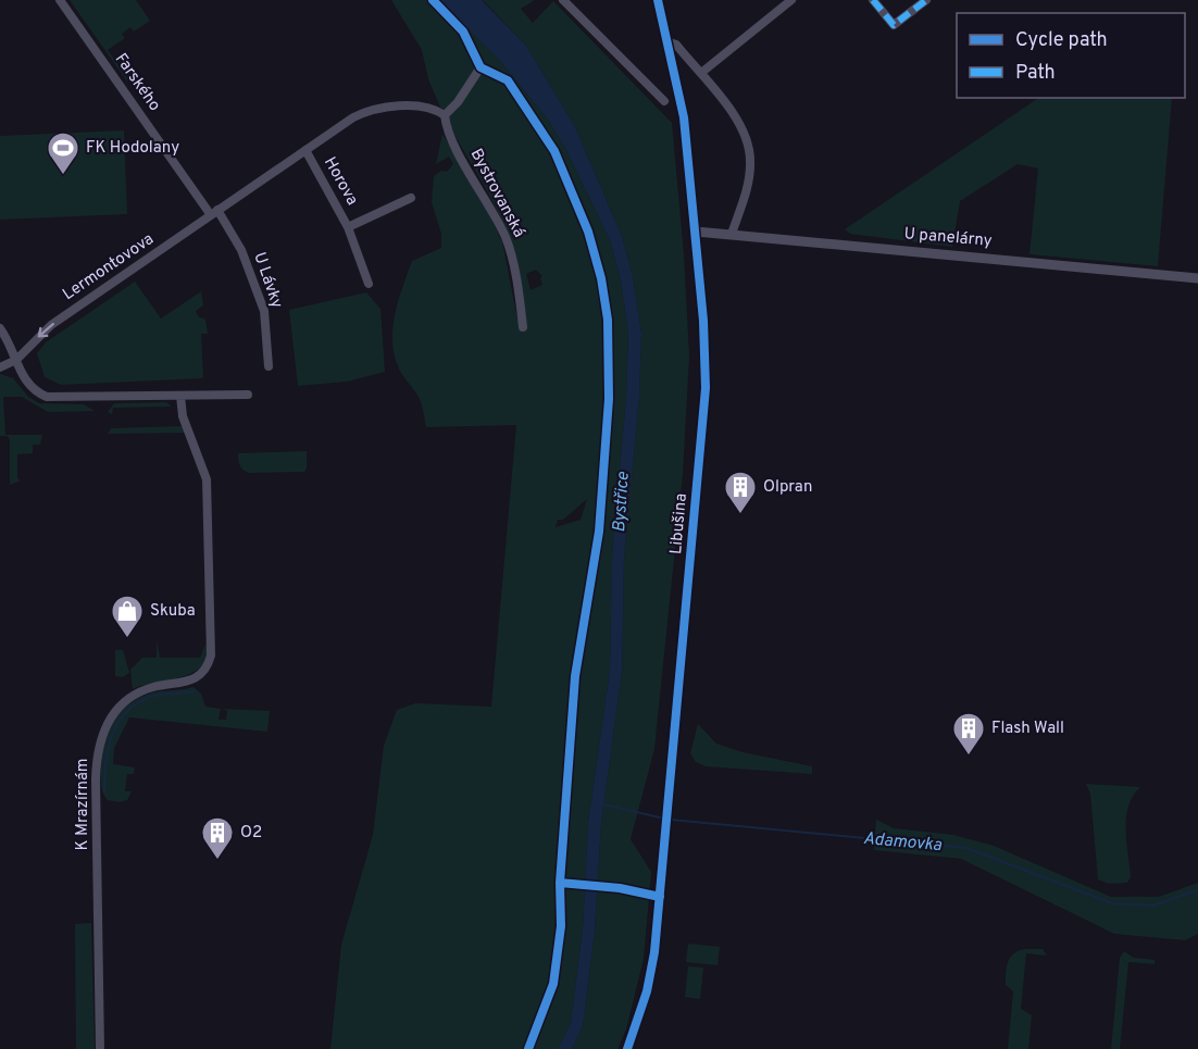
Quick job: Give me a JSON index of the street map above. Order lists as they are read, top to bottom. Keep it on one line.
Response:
{"streets":{"street":["Farského","Horova","Bystrovanská","U panelárny","Lermontovova","U Lávky","Libušina","K Mrazírnám"]},"crossings":[["Farského","Lermontovova"],["Farského","U Lávky"],["Horova","Lermontovova"],["Bystrovanská","Lermontovova"],["U panelárny","Libušina"],["Lermontovova","U Lávky"]],"one_way":["Lermontovova"],"water":["Bystřice","Adamovka"],"places":{"sports":["FK Hodolany"],"building":["Olpran","Flash Wall","O2"],"shop":["Skuba"]},"legend":["Cycle path","Path"]}
